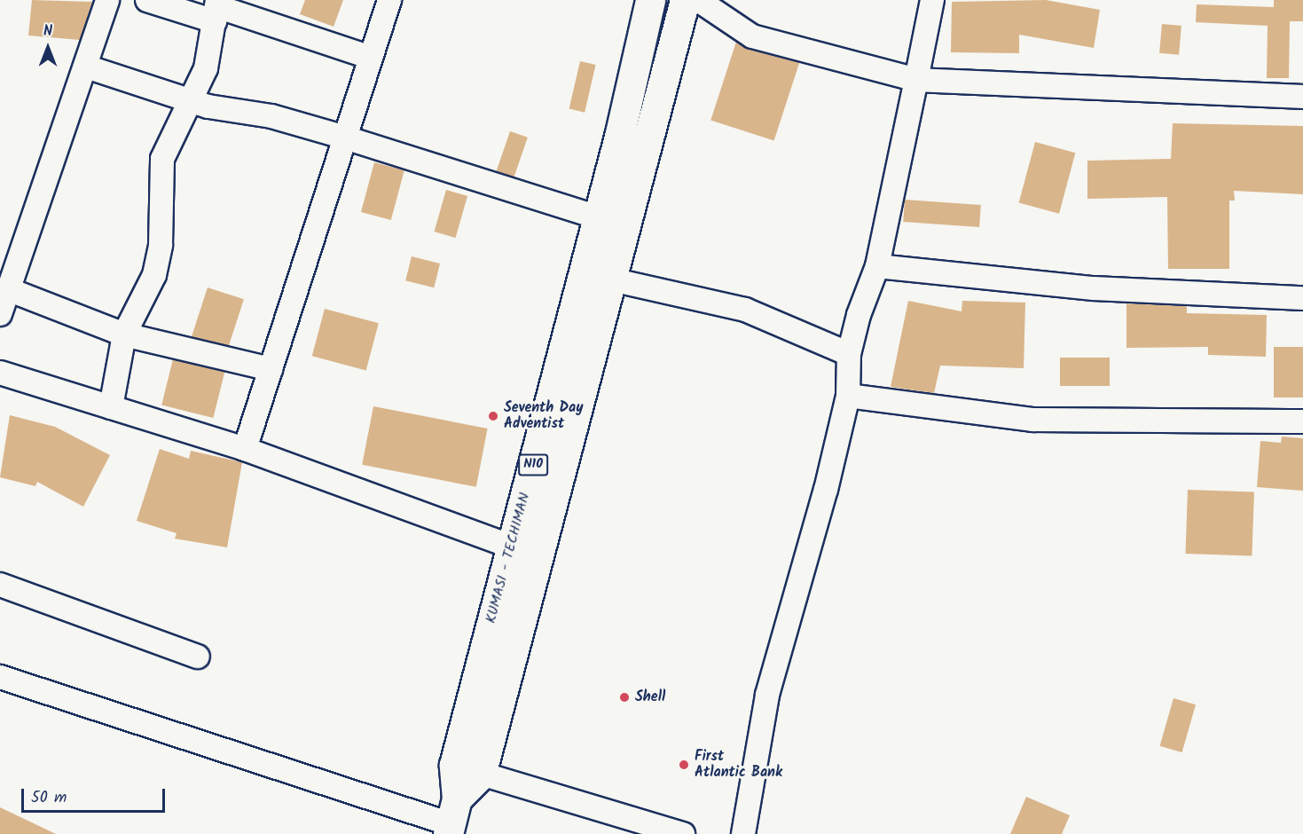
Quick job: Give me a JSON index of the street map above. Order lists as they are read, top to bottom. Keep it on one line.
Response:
{"streets":{"highway":["N10","KUMASI - TECHIMAN"]},"places":["Seventh Day Adventist","Shell","First Atlantic Bank"],"scale_bar":"50 m","north":"top"}
